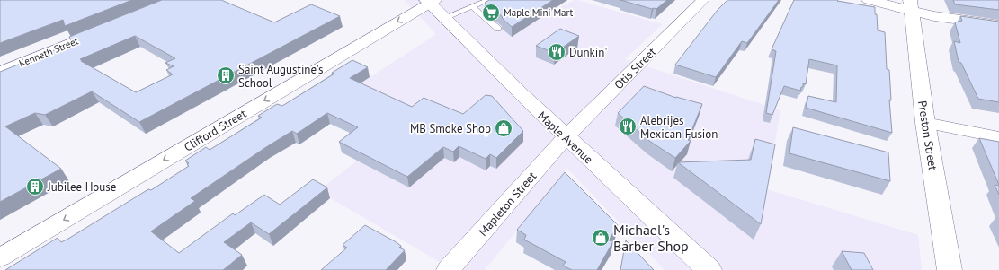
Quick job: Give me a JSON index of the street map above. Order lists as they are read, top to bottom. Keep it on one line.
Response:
{"streets":{"street":["Kenneth Street","Otis Street","Clifford Street","Preston Street","Maple Avenue","Mapleton Street"]},"crossings":[["Otis Street","Maple Avenue"],["Otis Street","Mapleton Street"],["Clifford Street","Maple Avenue"],["Maple Avenue","Mapleton Street"]],"one_way":["Clifford Street"],"places":{"supermarket":["Maple Mini Mart"],"restaurant":["Dunkin'","Alebrijes Mexican Fusion"],"building":["Saint Augustine's School","Jubilee House"],"shop":["MB Smoke Shop","Michael's Barber Shop"]}}
